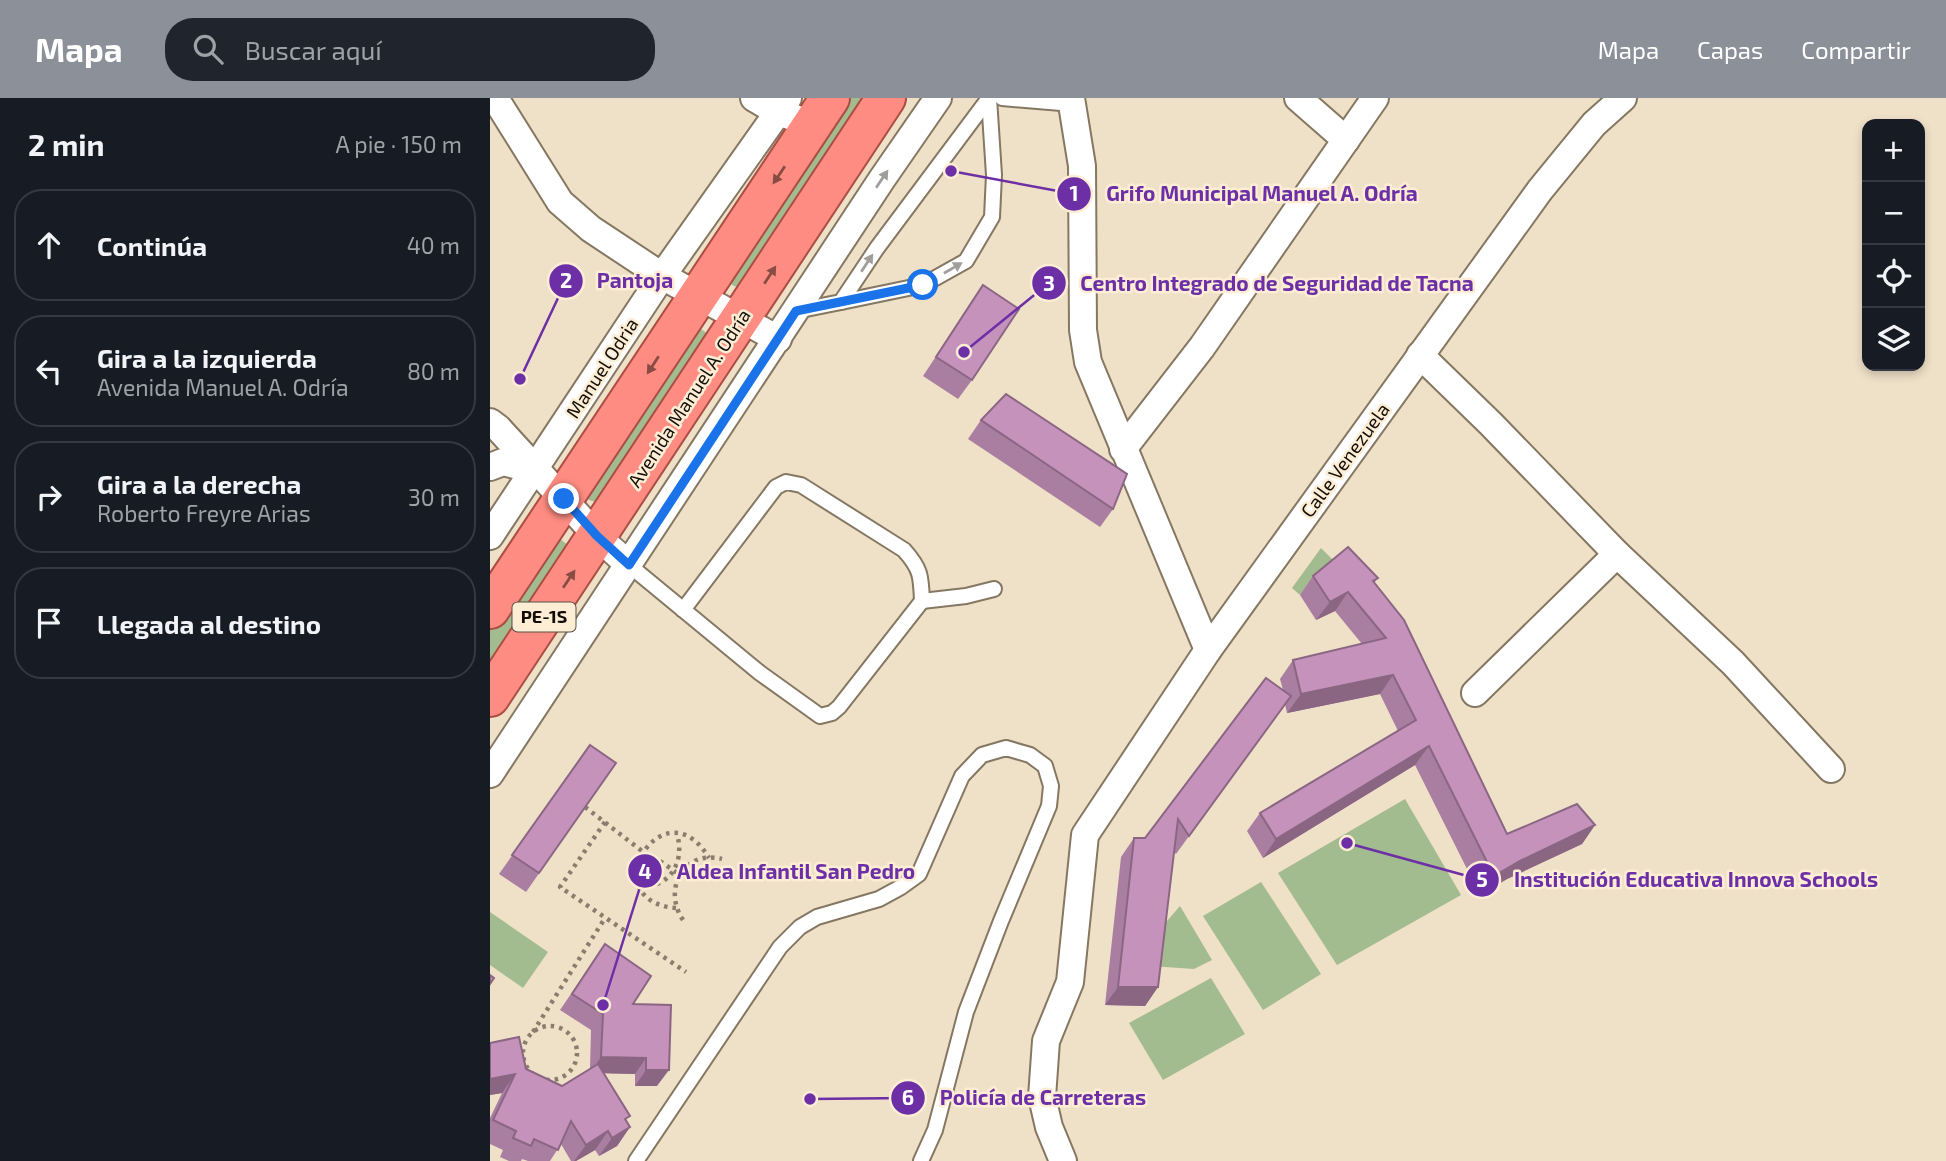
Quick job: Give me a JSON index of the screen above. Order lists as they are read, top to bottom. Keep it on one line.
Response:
{"streets":{"highway":["Avenida Manuel A. Odría","PE-1S"],"street":["Manuel Odria","Calle Venezuela"]},"crossings":[["Manuel Odria","PE-1S"]],"places":["Grifo Municipal Manuel A. Odría","Centro Integrado de Seguridad de Tacna","Pantoja","Institución Educativa Innova Schools","Aldea Infantil San Pedro","Policía de Carreteras"],"page":{"header":"Mapa","search":"Buscar aquí","nav":["Mapa","Capas","Compartir"],"heading":["2 min","A pie · 150 m"],"map_buttons":["+","−"],"list":[["Continúa","40 m"],["Gira a la izquierda","Avenida Manuel A. Odría","80 m"],["Gira a la derecha","Roberto Freyre Arias","30 m"],"Llegada al destino"]}}
